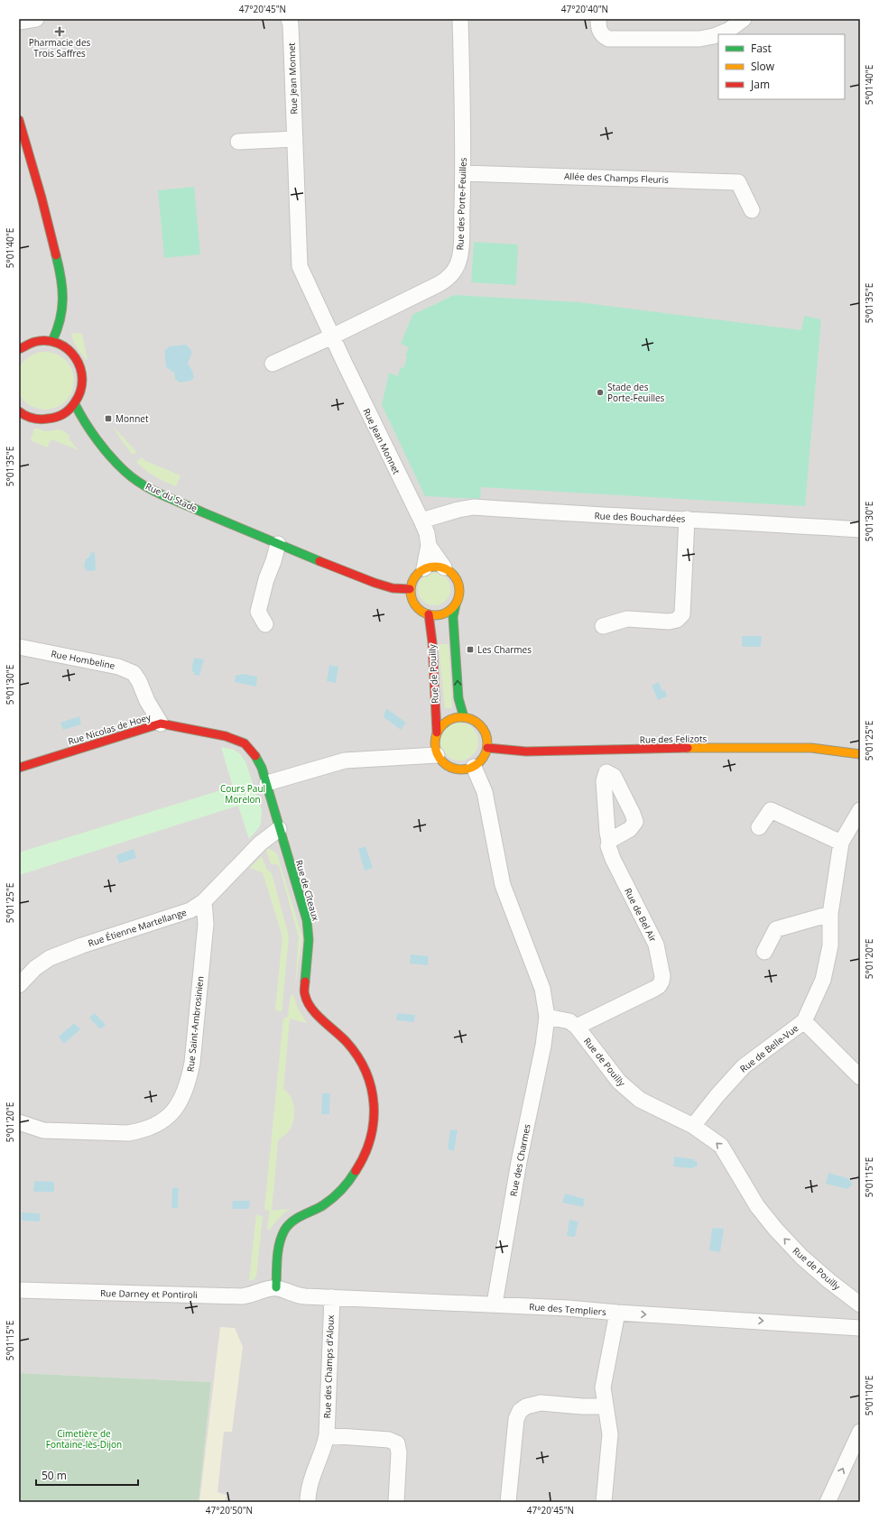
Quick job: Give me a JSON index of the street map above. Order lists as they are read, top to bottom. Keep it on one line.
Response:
{"streets":{"street":["Rue Jean Monnet","Allée des Champs Fleuris","Rue des Porte-Feuilles","Rue du Stade","Rue des Bouchardées","Rue Hombeline","Rue de Pouilly","Rue Nicolas de Hoey","Rue des Felizots","Rue de Cîteaux","Rue de Bel Air","Rue Étienne Martellange","Rue Saint-Ambrosinien","Rue de Belle-Vue","Rue des Charmes","Rue Darney et Pontiroli","Rue des Templiers","Rue des Champs d'Aloux"]},"crossings":[["Rue Jean Monnet","Rue des Porte-Feuilles"],["Rue Jean Monnet","Rue du Stade"],["Rue Jean Monnet","Rue des Bouchardées"],["Rue Jean Monnet","Rue de Pouilly"],["Allée des Champs Fleuris","Rue des Porte-Feuilles"],["Rue du Stade","Rue de Pouilly"],["Rue Hombeline","Rue Nicolas de Hoey"],["Rue de Pouilly","Rue des Felizots"],["Rue de Pouilly","Rue de Bel Air"],["Rue de Pouilly","Rue de Belle-Vue"],["Rue de Pouilly","Rue des Charmes"],["Rue Nicolas de Hoey","Rue de Cîteaux"],["Rue des Felizots","Rue de Bel Air"],["Rue de Cîteaux","Rue Étienne Martellange"],["Rue de Cîteaux","Rue Darney et Pontiroli"],["Rue de Cîteaux","Rue des Templiers"],["Rue Étienne Martellange","Rue Saint-Ambrosinien"],["Rue des Charmes","Rue des Templiers"],["Rue Darney et Pontiroli","Rue des Templiers"],["Rue des Templiers","Rue des Champs d'Aloux"]],"one_way":["Rue de Pouilly","Rue des Templiers"],"parks":["Cours Paul Morelon","Cimetière de Fontaine-lès-Dijon"],"places":{"health":["Pharmacie des Trois Saffres"],"other":["Stade des Porte-Feuilles"],"transit":["Monnet","Les Charmes"]},"legend":["Fast","Slow","Jam"],"scale_bar":"50 m","coordinates":["47°20'45\"N","47°20'40\"N","5°01'40\"E","5°01'35\"E","5°01'30\"E","5°01'25\"E","5°01'20\"E","5°01'15\"E","5°01'10\"E","47°20'50\"N"]}
